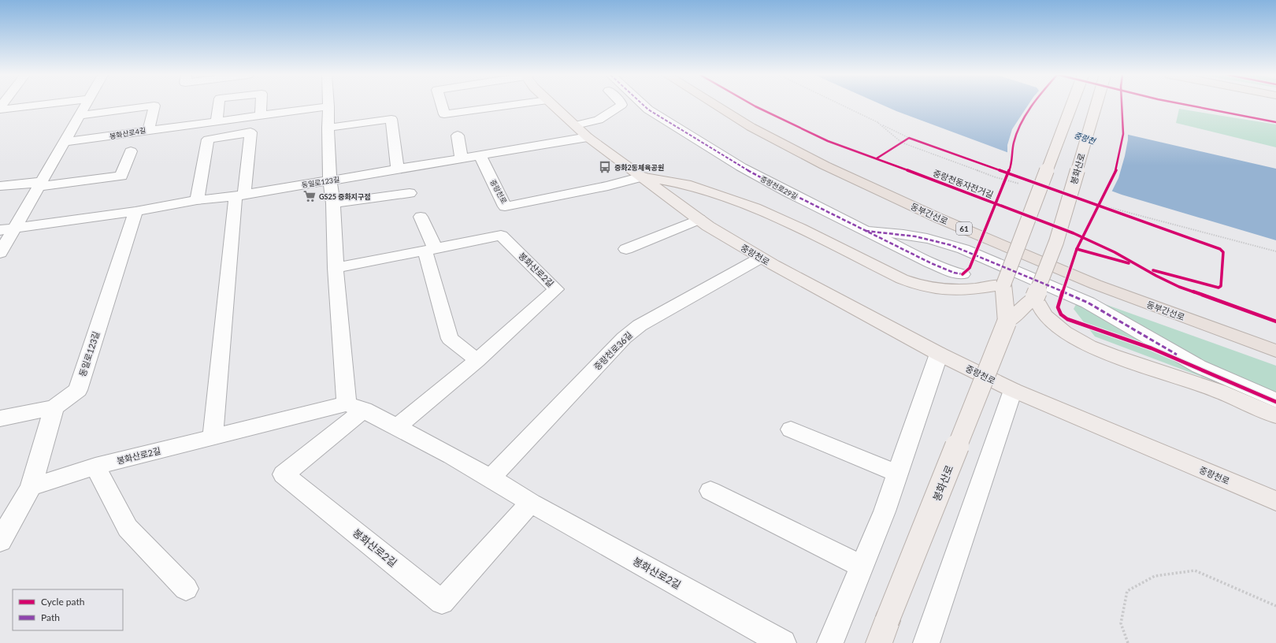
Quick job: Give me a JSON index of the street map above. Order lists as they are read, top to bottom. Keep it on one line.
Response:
{"streets":{"highway":["동부간선로","61"],"main road":["봉화산로","중랑천로"],"street":["봉화산로4길","동일로123길","중랑천로29길","봉화산로2길","중랑천로36길"],"cycle path":["중랑천동자전거길"]},"crossings":[["동일로123길","중랑천로"],["중랑천로","중랑천로36길"],["봉화산로2길","중랑천로36길"]],"water":["중랑천"],"places":{"bus stop":["중화2동체육공원"],"supermarket":["GS25 중화지구점"]},"legend":["Cycle path","Path"]}
